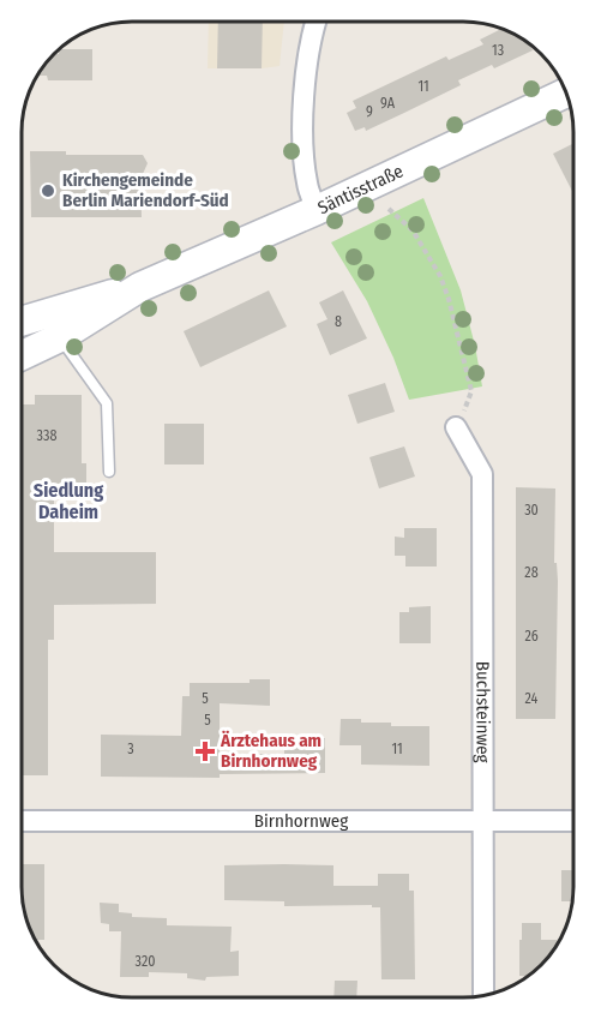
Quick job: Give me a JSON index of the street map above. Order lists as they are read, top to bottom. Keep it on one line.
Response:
{"streets":{"street":["Säntisstraße","Buchsteinweg","Birnhornweg"]},"crossings":[["Buchsteinweg","Birnhornweg"]],"districts":["Siedlung Daheim"],"places":{"other":["Kirchengemeinde Berlin Mariendorf-Süd"],"health":["Ärztehaus am Birnhornweg"]},"house_numbers":["13","11","9A","9","8","338","30","28","26","5","24","5","3","11","320"]}
